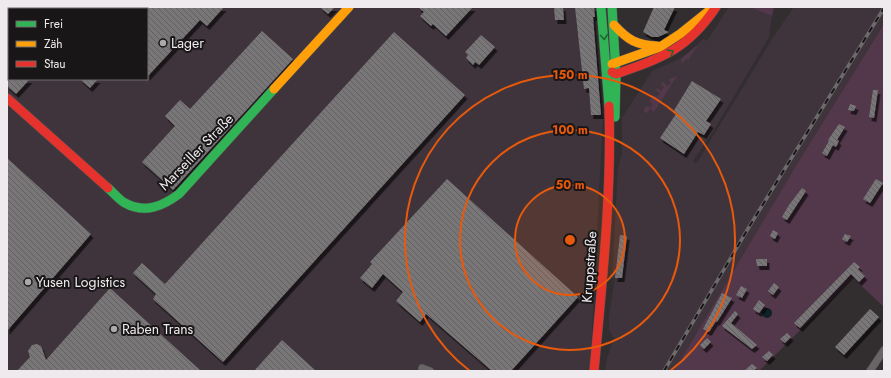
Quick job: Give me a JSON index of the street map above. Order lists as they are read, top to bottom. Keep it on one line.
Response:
{"streets":{"street":["Marseiller Straße","Kruppstraße"]},"places":["Lager","Yusen Logistics","Raben Trans"],"legend":["Frei","Zäh","Stau"],"rings":["150 m","100 m","50 m"]}
